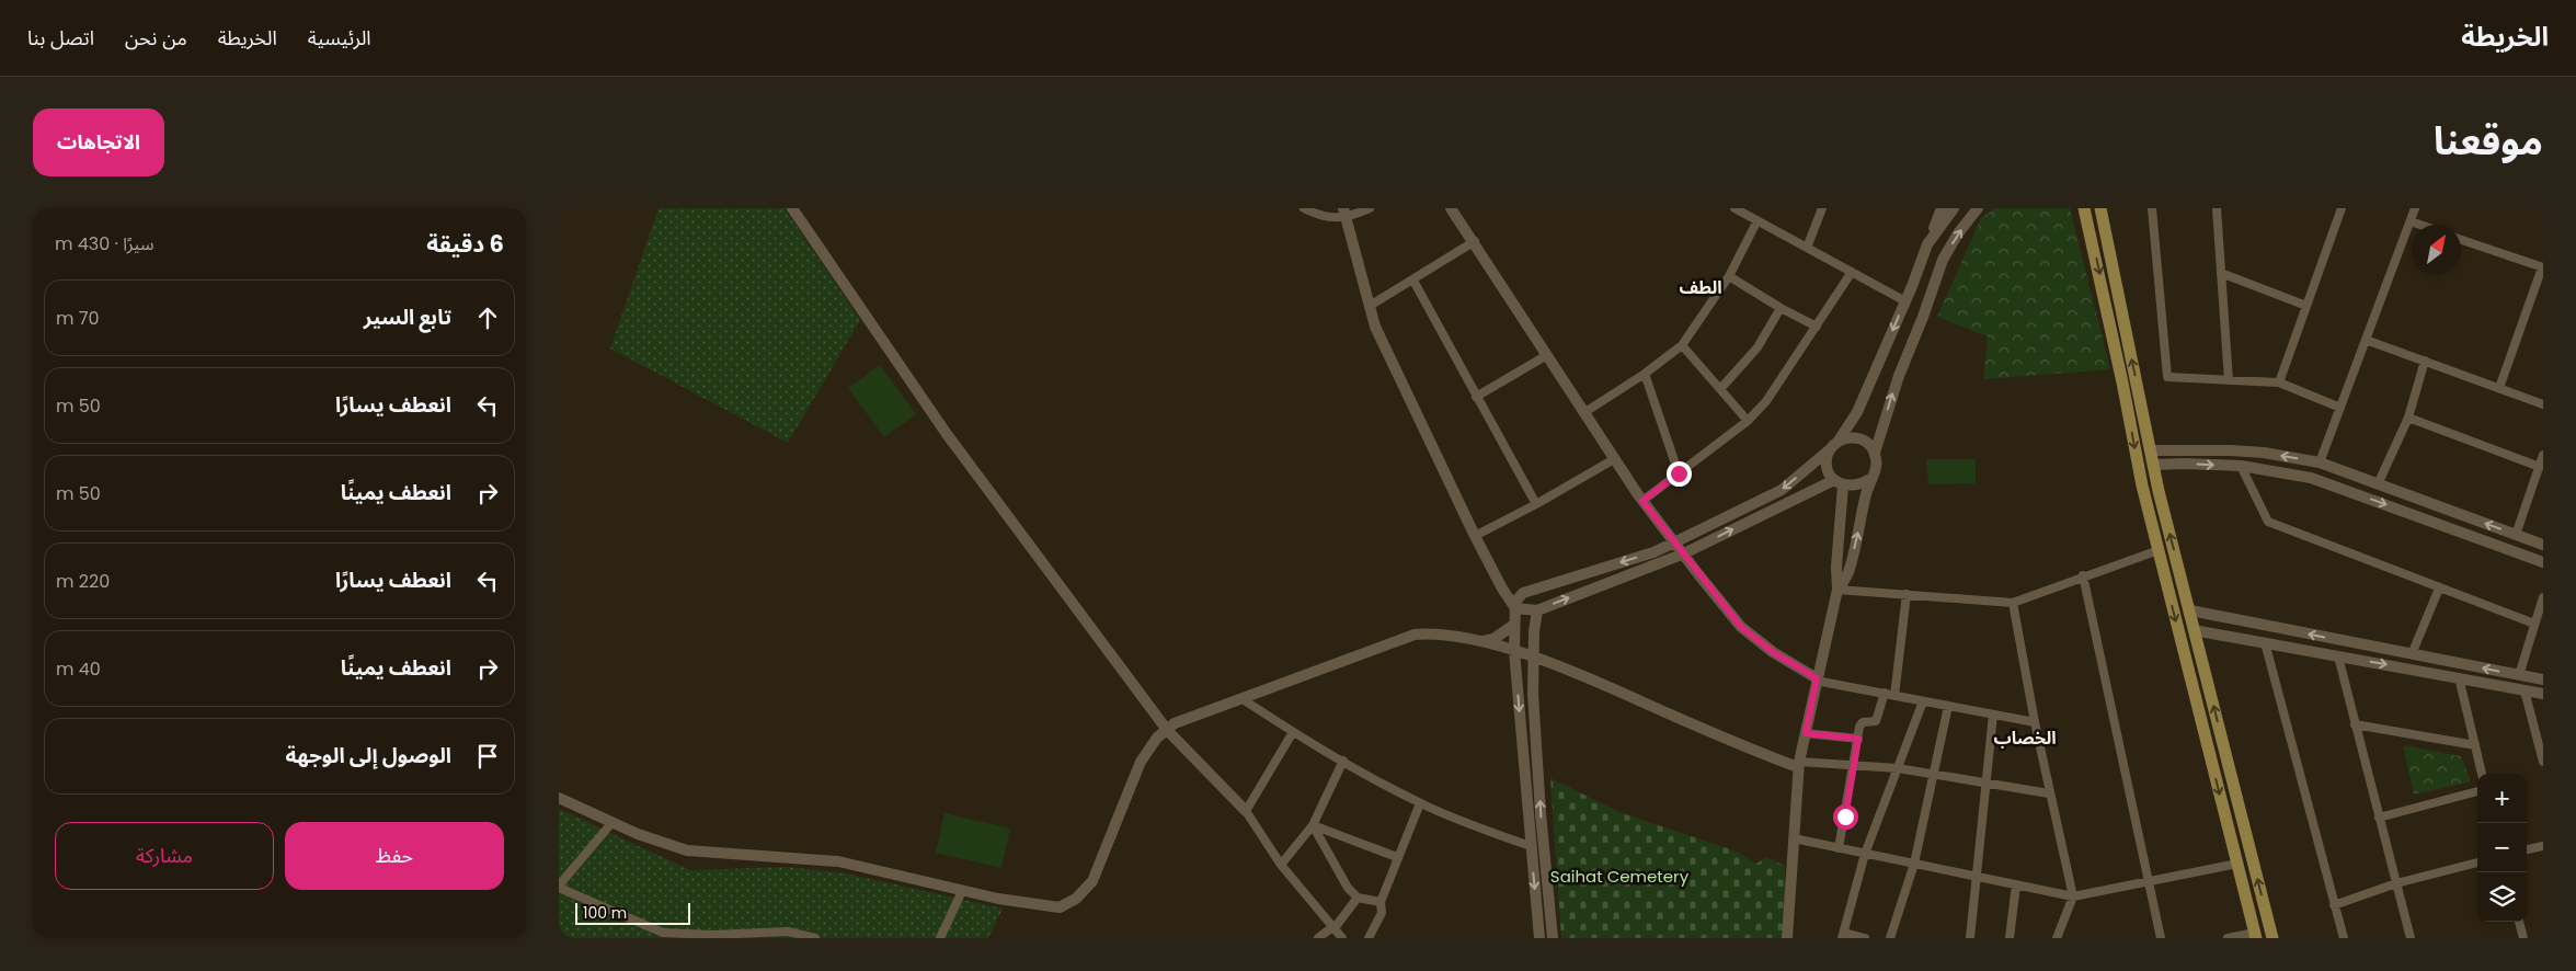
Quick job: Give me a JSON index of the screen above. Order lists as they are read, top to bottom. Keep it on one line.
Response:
{"districts":["الطف","الخصاب"],"parks":["Saihat Cemetery"],"scale_bar":"100 m","north":"top right","page":{"header":"الخريطة","nav":["الرئيسية","الخريطة","من نحن","اتصل بنا"],"title":"موقعنا","buttons":["الاتجاهات",["حفظ","مشاركة"]],"heading":["6 دقيقة","سيرًا · 430 m"],"list":[["تابع السير","70 m"],["انعطف يسارًا","50 m"],["انعطف يمينًا","50 m"],["انعطف يسارًا","220 m"],["انعطف يمينًا","40 m"],"الوصول إلى الوجهة"],"map_buttons":["+","−"],"scale":"100 m"}}
